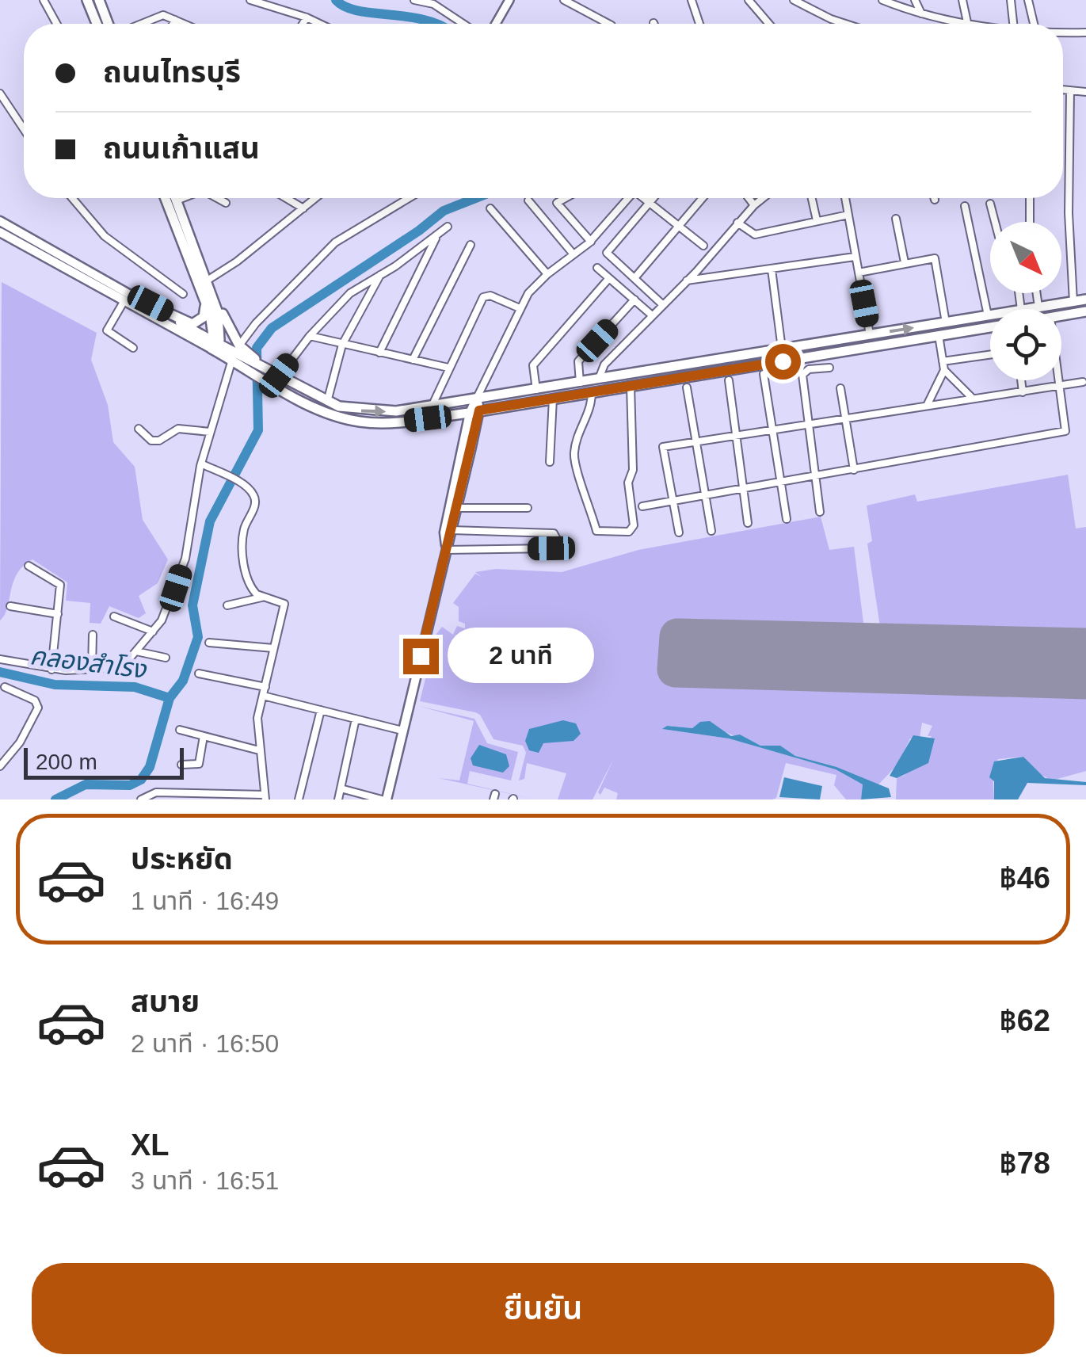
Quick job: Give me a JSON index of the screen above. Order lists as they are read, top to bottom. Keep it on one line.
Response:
{"water":["คลองสำโรง"],"scale_bar":"200 m","north":"bottom right","page":{"banner":["ถนนไทรบุรี","ถนนเก้าแสน"],"bubble":"2 นาที","scale":"200 m","list":[{"name":"ประหยัด","note":"1 นาที · 16:49","value":"฿46"},{"name":"สบาย","note":"2 นาที · 16:50","value":"฿62"},{"name":"XL","note":"3 นาที · 16:51","value":"฿78"}],"buttons":"ยืนยัน"}}
